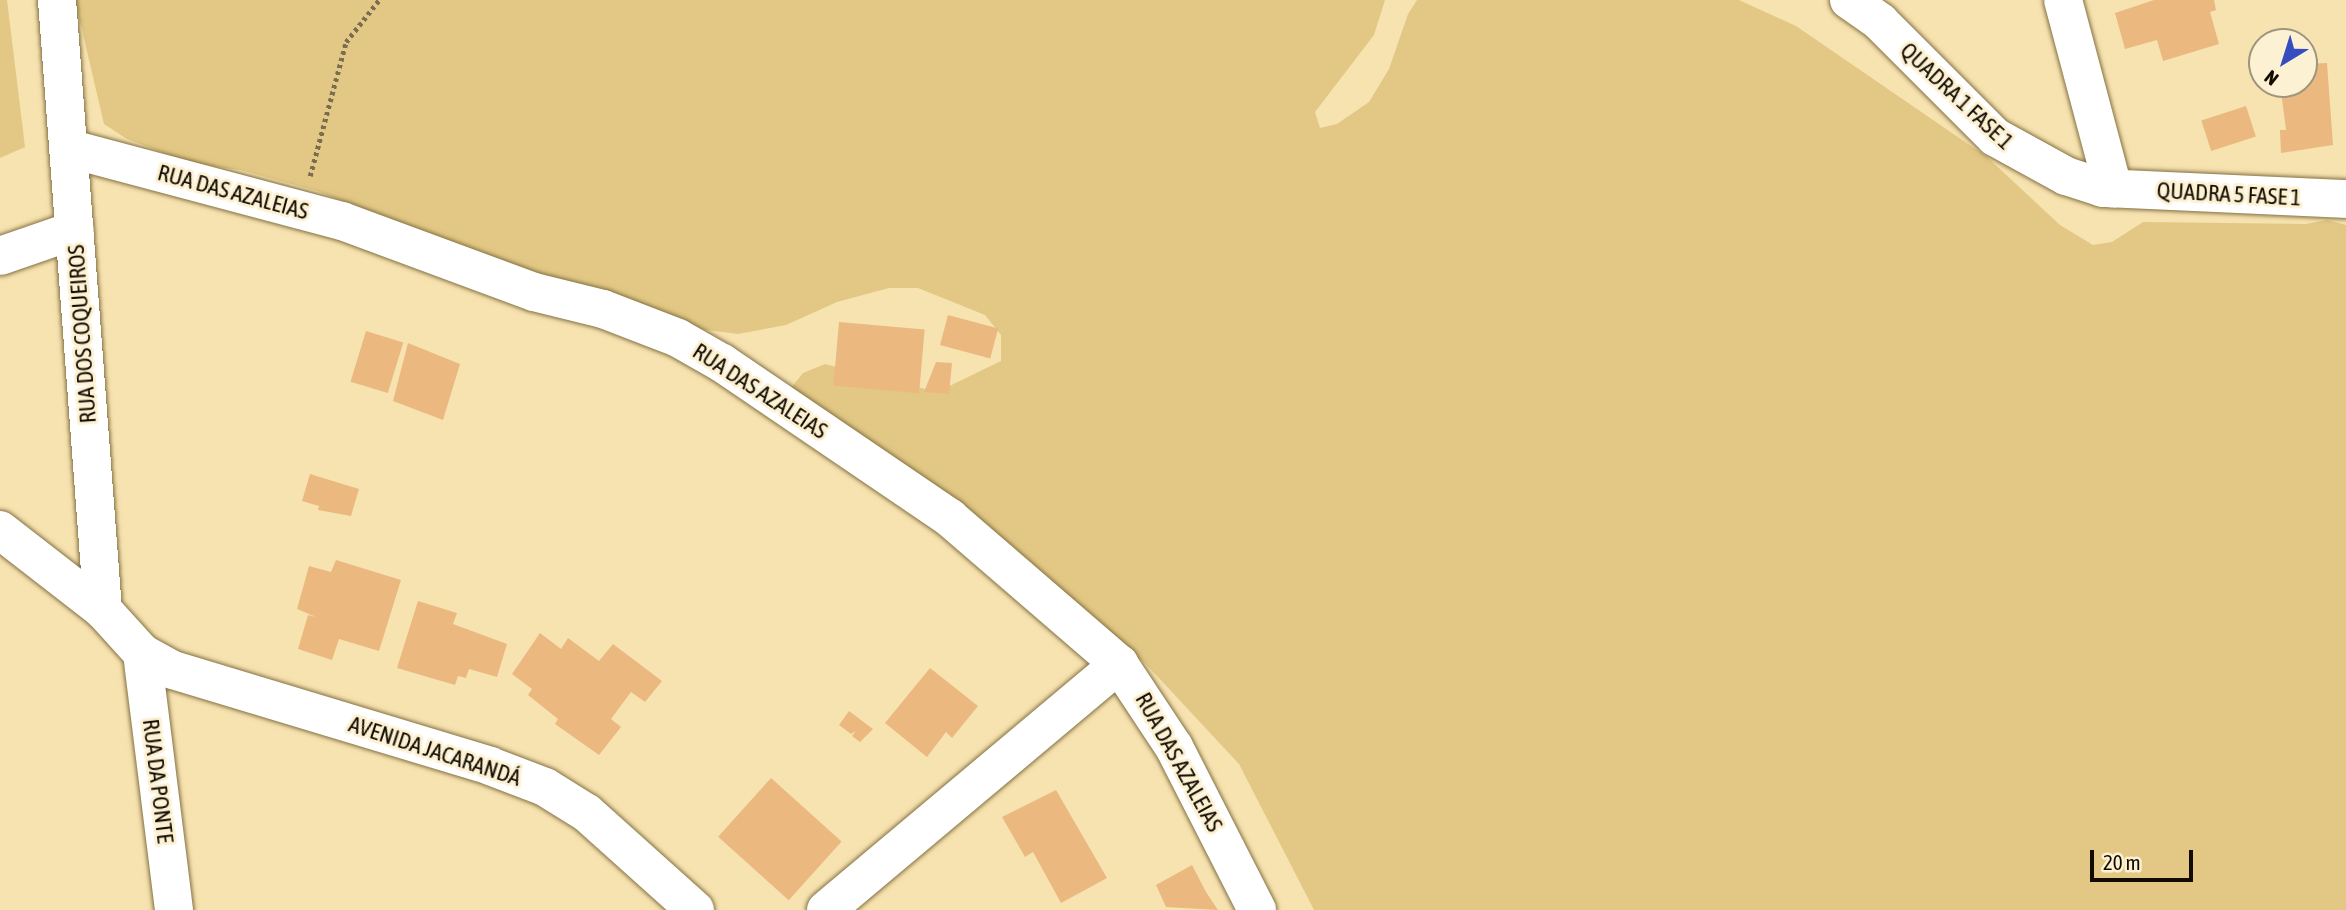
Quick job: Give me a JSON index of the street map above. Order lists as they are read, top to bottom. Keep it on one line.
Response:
{"streets":{"street":["QUADRA 1 FASE 1","RUA DAS AZALEIAS","QUADRA 5 FASE 1","RUA DOS COQUEIROS","AVENIDA JACARANDÁ","RUA DA PONTE"]},"crossings":[["QUADRA 1 FASE 1","QUADRA 5 FASE 1"],["RUA DAS AZALEIAS","RUA DOS COQUEIROS"],["AVENIDA JACARANDÁ","RUA DA PONTE"]],"scale_bar":"20 m","north":"bottom left"}
